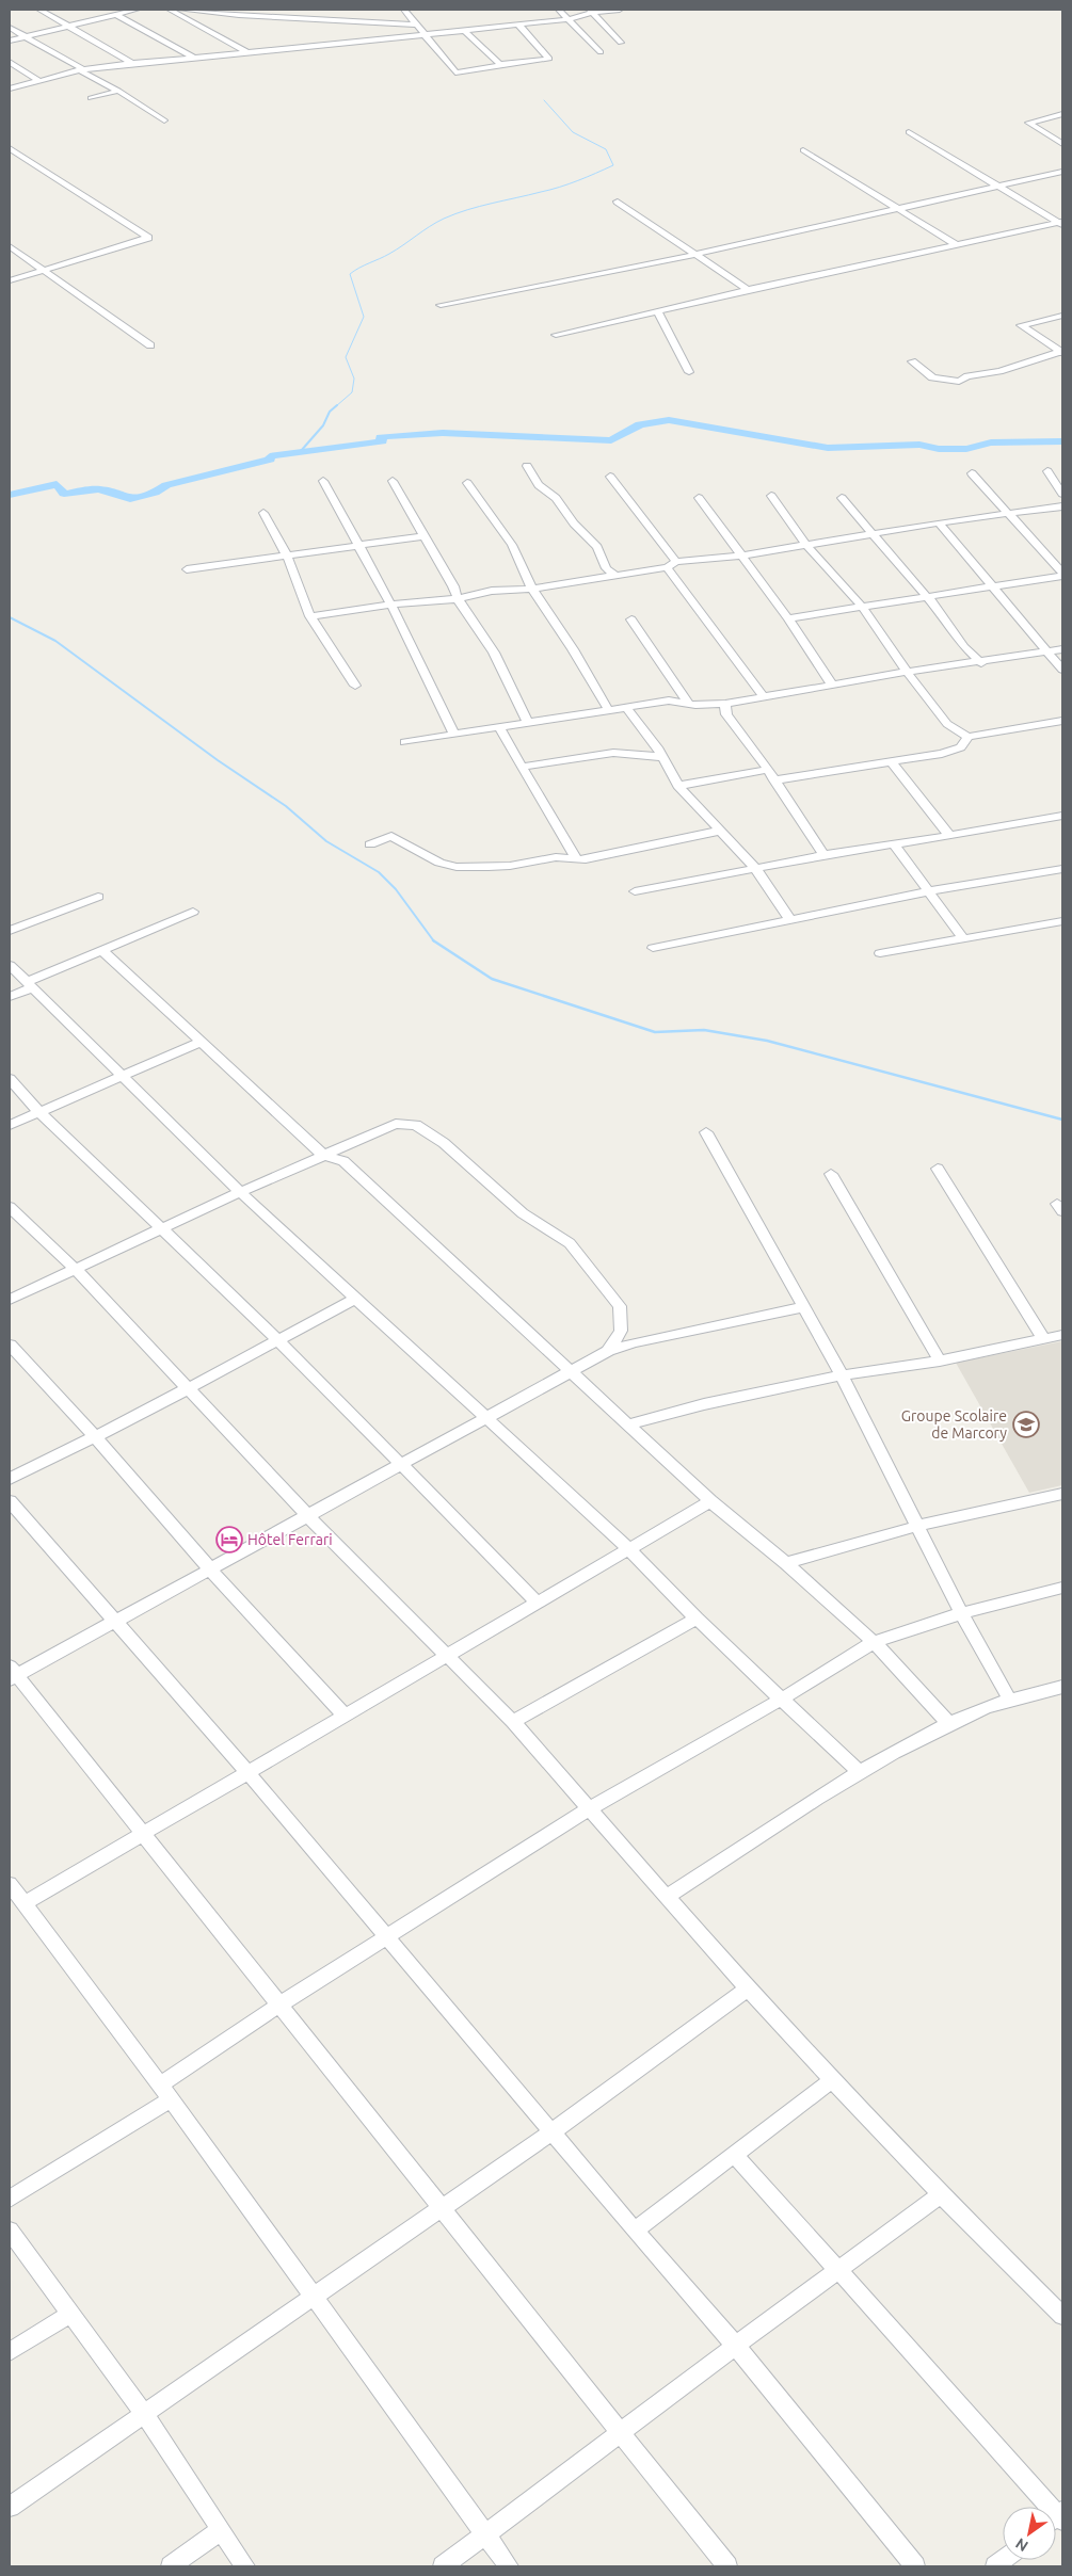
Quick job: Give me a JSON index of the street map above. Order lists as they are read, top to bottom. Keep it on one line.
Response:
{"places":{"school or university":["Groupe Scolaire de Marcory"],"hotel":["Hôtel Ferrari"]},"north":"bottom left"}
